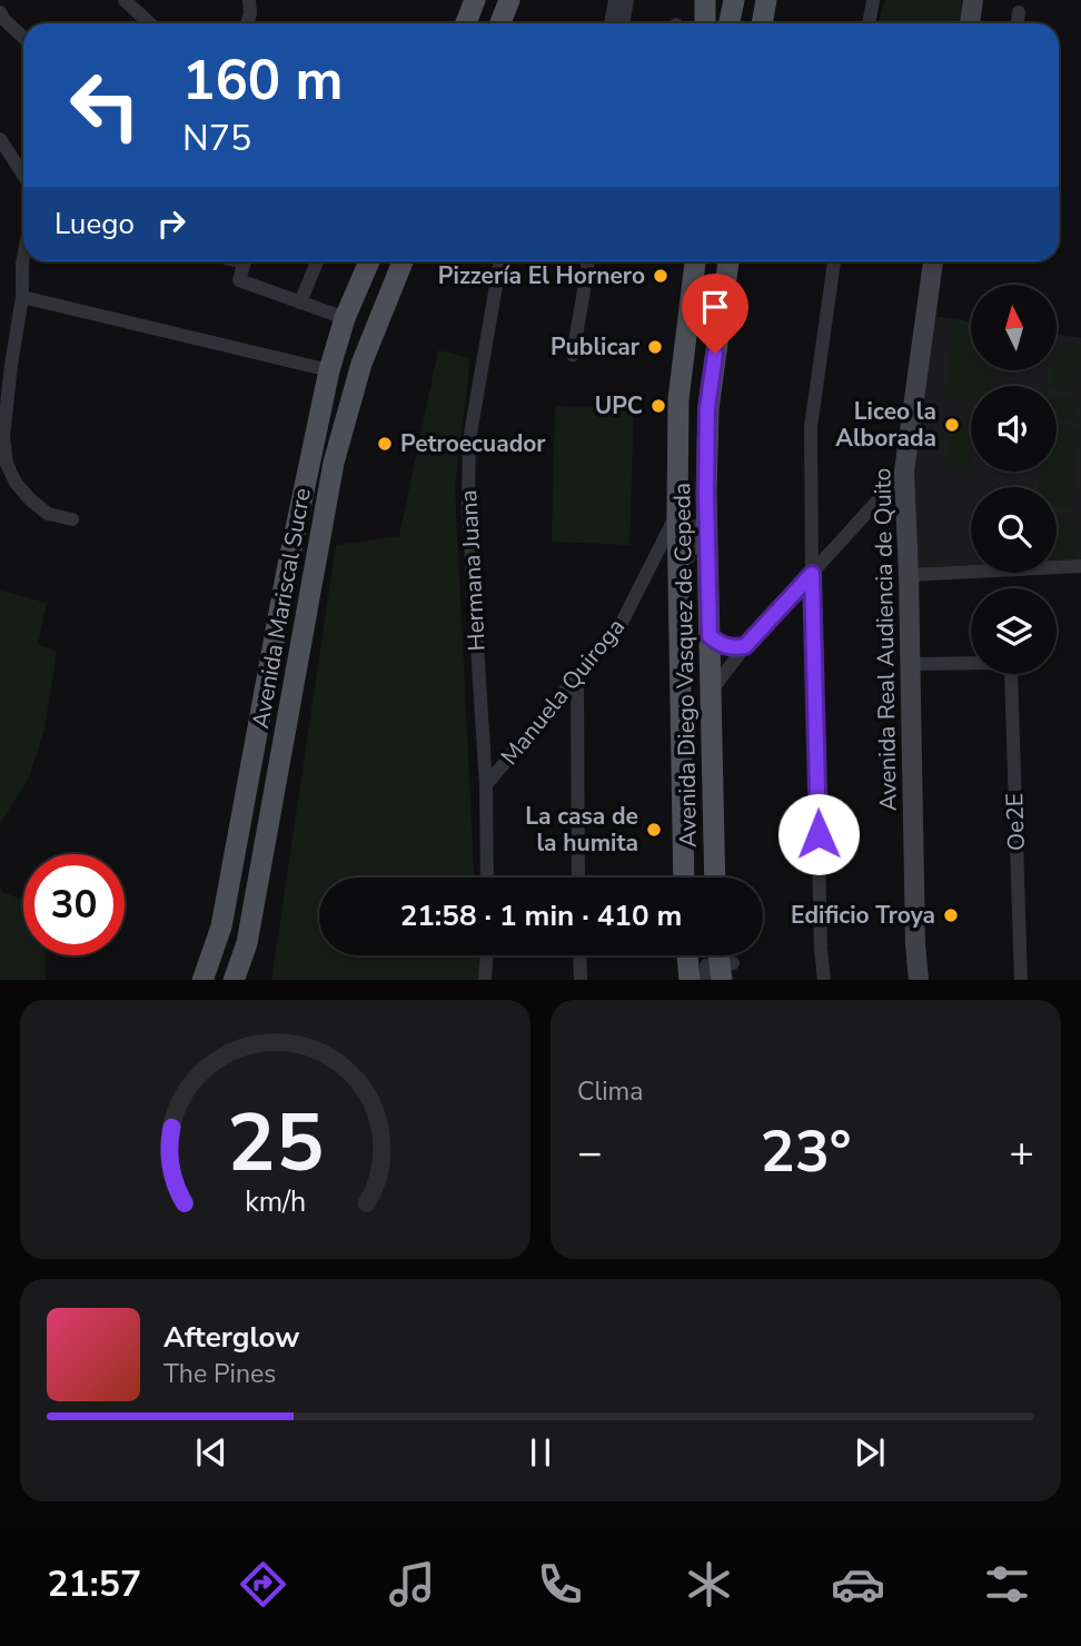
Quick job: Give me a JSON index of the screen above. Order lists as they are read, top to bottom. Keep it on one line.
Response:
{"streets":{"main road":["Avenida Mariscal Sucre","Avenida Real Audiencia de Quito","Avenida Diego Vasquez de Cepeda"],"street":["Hermana Juana","Manuela Quiroga","Oe2E"]},"crossings":[["Hermana Juana","Manuela Quiroga"],["Avenida Real Audiencia de Quito","Oe2E"],["Avenida Diego Vasquez de Cepeda","Manuela Quiroga"]],"places":["Pizzería El Hornero","Publicar","UPC","Liceo la Alborada","Petroecuador","La casa de la humita","Edificio Troya"],"north":"top","page":{"turn":["160 m","N75"],"then":"Luego","limit":"30","trip":"21:58 · 1 min · 410 m","tile":"Clima","heat":["−","23°","+"],"song":["Afterglow","The Pines"],"tabs":"21:57","gauge":["25","km/h"]}}
